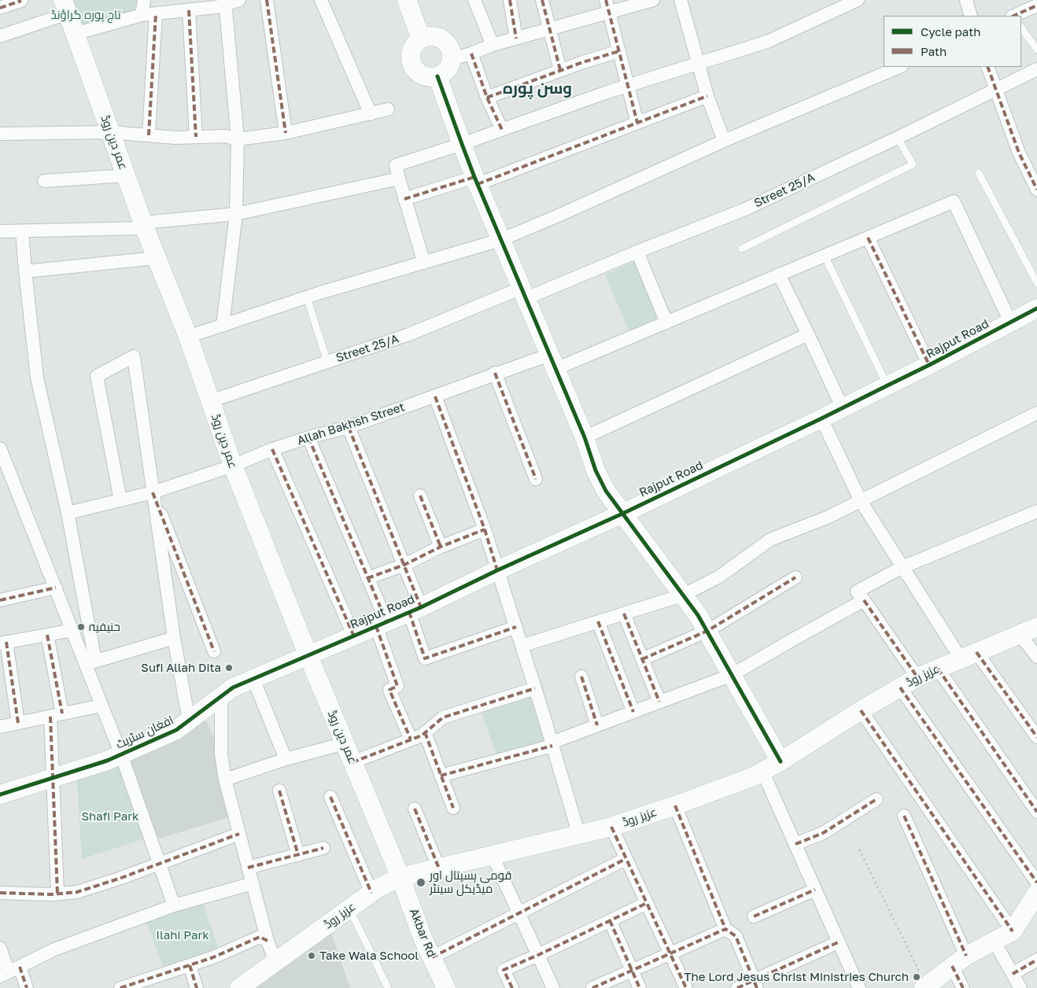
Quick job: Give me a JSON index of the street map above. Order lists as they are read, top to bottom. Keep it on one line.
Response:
{"streets":{"street":["عمر دین روڈ","Street 25/A","Rajput Road","Allah Bakhsh Street","عزیز روڈ","افغان سٹریٹ","Akbar Rd"]},"crossings":[["عمر دین روڈ","Street 25/A"],["عمر دین روڈ","Rajput Road"],["عمر دین روڈ","Allah Bakhsh Street"],["عمر دین روڈ","عزیز روڈ"],["عمر دین روڈ","افغان سٹریٹ"],["عمر دین روڈ","Akbar Rd"],["Rajput Road","Allah Bakhsh Street"],["Rajput Road","افغان سٹریٹ"],["عزیز روڈ","Akbar Rd"]],"districts":["وسن پورہ"],"parks":["تاج پورہ گراؤنڈ","Shafi Park","Ilahi Park"],"places":["حنیفیہ","Sufi Allah Dita","قومی ہسپتال اور میڈیکل سینٹر","Take Wala School","The Lord Jesus Christ Ministries Church"],"legend":["Cycle path","Path"]}
